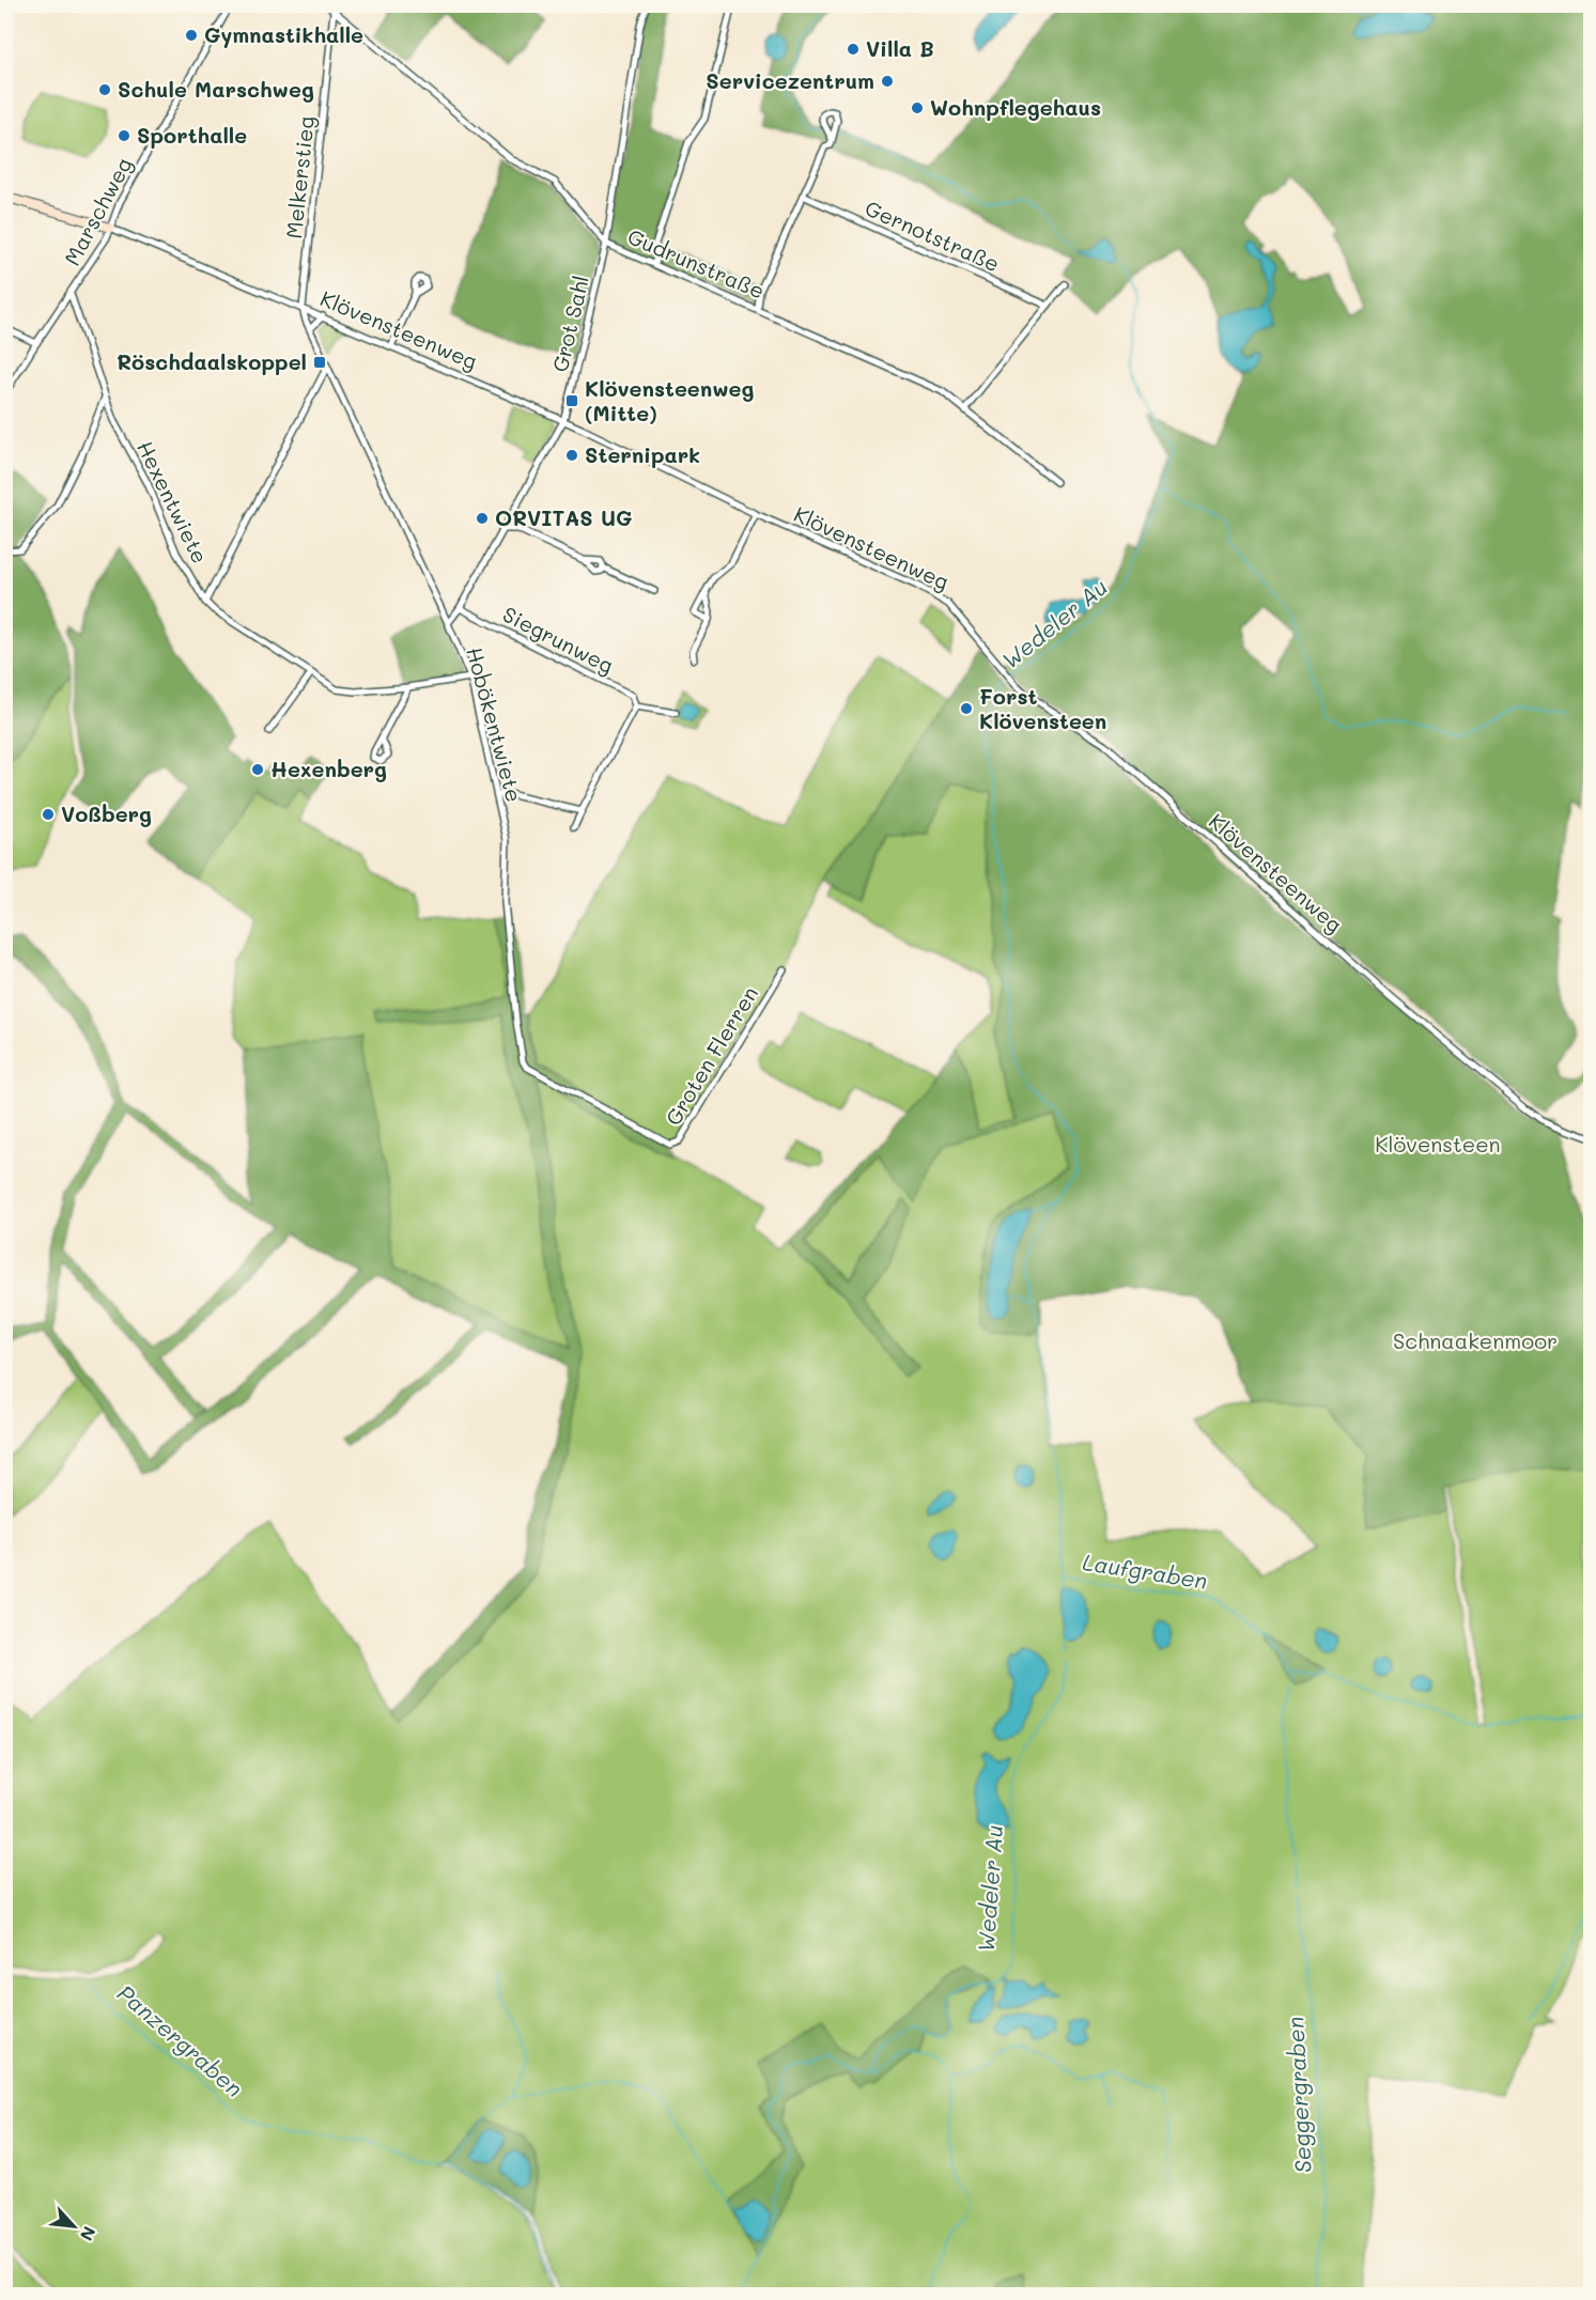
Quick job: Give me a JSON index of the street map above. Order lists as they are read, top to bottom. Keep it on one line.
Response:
{"streets":{"street":["Melkerstieg","Marschweg","Gernotstraße","Gudrunstraße","Grot Sahl","Klövensteenweg","Hexentwiete","Siegrunweg","Hobökentwiete","Groten Flerren"]},"crossings":[["Melkerstieg","Gudrunstraße"],["Melkerstieg","Klövensteenweg"],["Melkerstieg","Hobökentwiete"],["Marschweg","Klövensteenweg"],["Marschweg","Hexentwiete"],["Gudrunstraße","Grot Sahl"],["Grot Sahl","Klövensteenweg"],["Grot Sahl","Siegrunweg"],["Grot Sahl","Hobökentwiete"],["Klövensteenweg","Hobökentwiete"],["Hexentwiete","Hobökentwiete"],["Hobökentwiete","Groten Flerren"]],"water":["Wedeler Au","Laufgraben","Panzergraben","Seggergraben"],"parks":["Klövensteen","Schnaakenmoor"],"places":{"other":["Gymnastikhalle","Villa B","Servicezentrum","Schule Marschweg","Wohnpflegehaus","Sporthalle","Sternipark","ORVITAS UG","Forst Klövensteen","Hexenberg","Voßberg"],"transit":["Röschdaalskoppel","Klövensteenweg (Mitte)"]},"north":"bottom right"}
